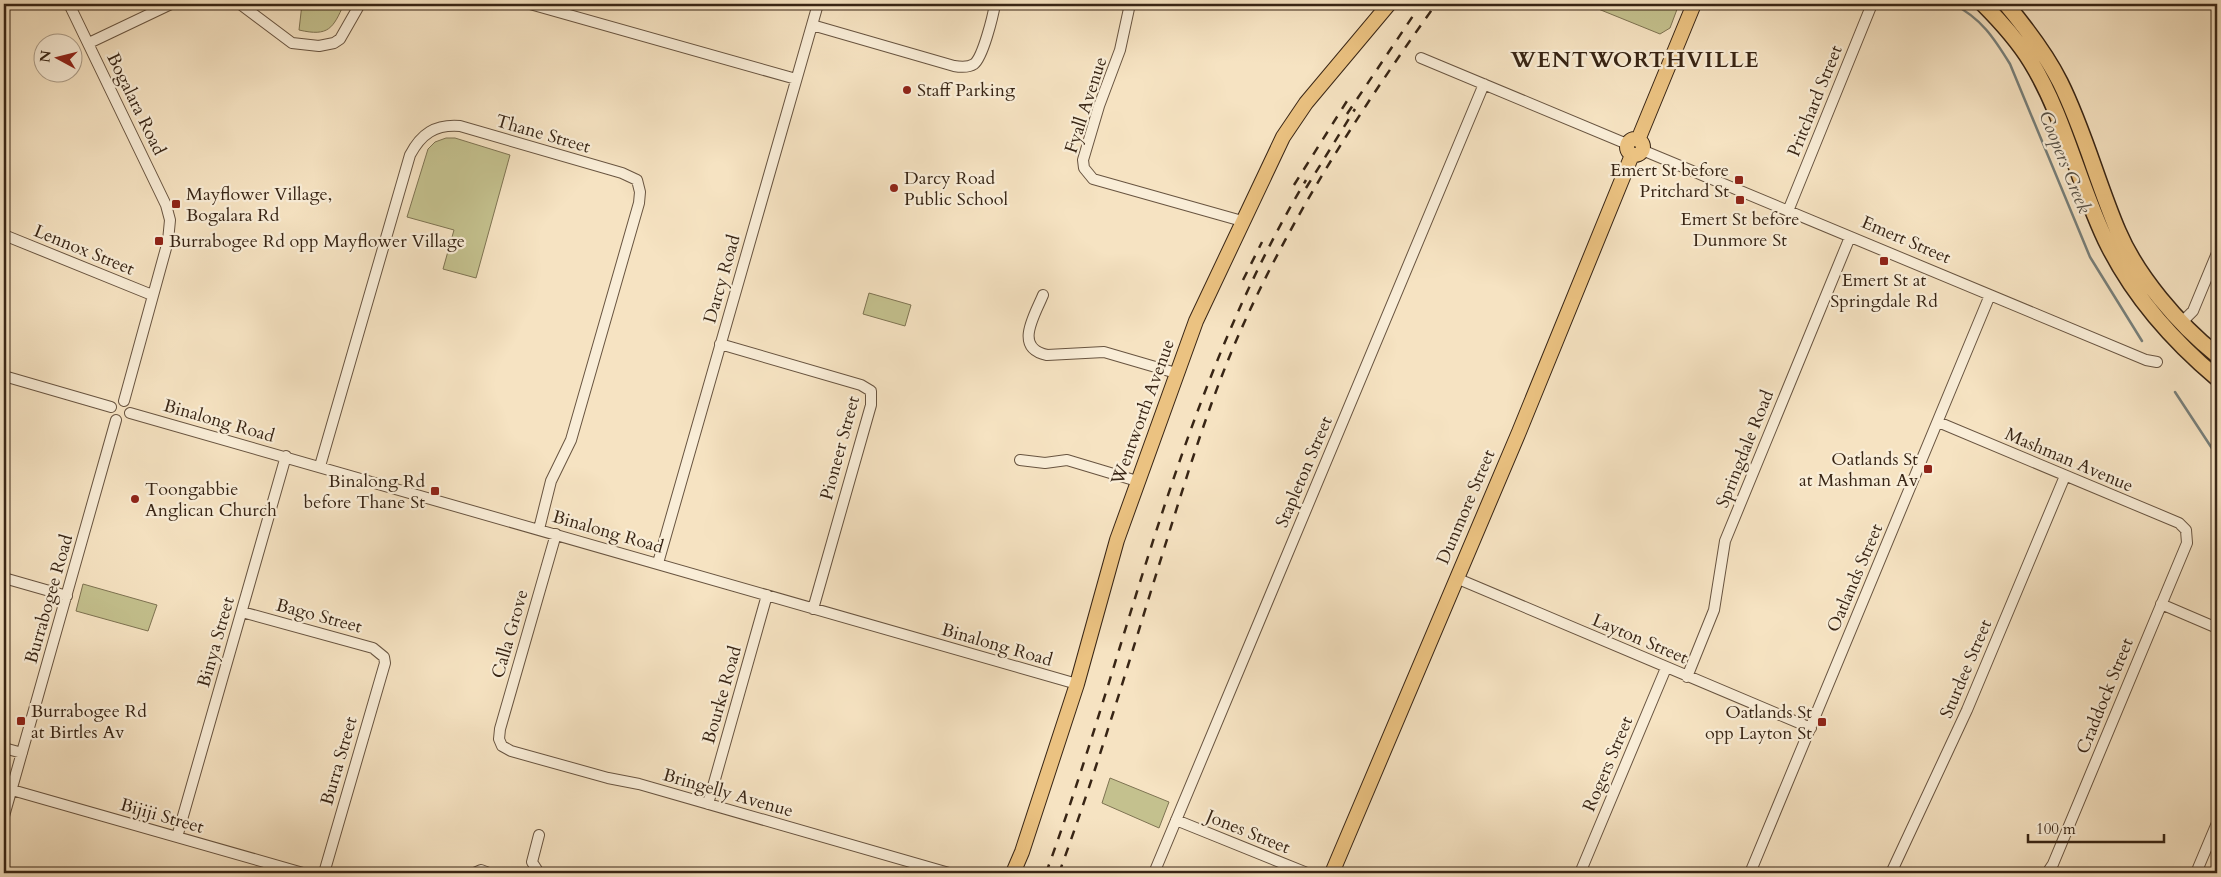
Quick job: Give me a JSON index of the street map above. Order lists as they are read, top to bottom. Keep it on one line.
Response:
{"streets":{"main road":["Wentworth Avenue","Dunmore Street"],"street":["Pritchard Street","Bogalara Road","Fyall Avenue","Thane Street","Emert Street","Lennox Street","Darcy Road","Binalong Road","Pioneer Street","Springdale Road","Mashman Avenue","Stapleton Street","Oatlands Street","Burrabogee Road","Bago Street","Calla Grove","Layton Street","Binya Street","Sturdee Street","Bourke Road","Craddock Street","Burra Street","Rogers Street","Bringelly Avenue","Bijiji Street","Jones Street"]},"crossings":[["Pritchard Street","Emert Street"],["Bogalara Road","Lennox Street"],["Fyall Avenue","Wentworth Avenue"],["Thane Street","Binalong Road"],["Emert Street","Springdale Road"],["Emert Street","Stapleton Street"],["Emert Street","Dunmore Street"],["Emert Street","Oatlands Street"],["Darcy Road","Binalong Road"],["Darcy Road","Pioneer Street"],["Wentworth Avenue","Binalong Road"],["Binalong Road","Pioneer Street"],["Binalong Road","Burrabogee Road"],["Binalong Road","Calla Grove"],["Binalong Road","Binya Street"],["Binalong Road","Bourke Road"],["Springdale Road","Layton Street"],["Mashman Avenue","Oatlands Street"],["Mashman Avenue","Sturdee Street"],["Mashman Avenue","Craddock Street"],["Stapleton Street","Jones Street"],["Dunmore Street","Layton Street"],["Oatlands Street","Layton Street"],["Burrabogee Road","Bijiji Street"],["Bago Street","Binya Street"],["Bago Street","Burra Street"],["Calla Grove","Bringelly Avenue"],["Layton Street","Rogers Street"],["Binya Street","Bijiji Street"],["Bourke Road","Bringelly Avenue"]],"districts":["WENTWORTHVILLE"],"water":["Coopers Creek"],"places":{"other":["Staff Parking","Darcy Road Public School","Toongabbie Anglican Church"],"transit":["Emert St before Pritchard St","Emert St before Dunmore St","Mayflower Village, Bogalara Rd","Burrabogee Rd opp Mayflower Village","Emert St at Springdale Rd","Oatlands St at Mashman Av","Binalong Rd before Thane St","Burrabogee Rd at Birtles Av","Oatlands St opp Layton St"]},"scale_bar":"100 m","north":"left"}
